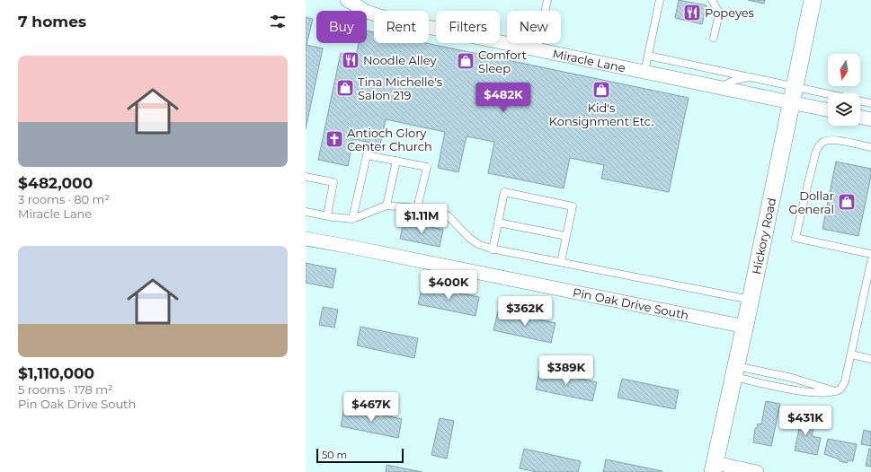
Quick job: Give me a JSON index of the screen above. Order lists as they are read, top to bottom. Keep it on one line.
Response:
{"streets":{"street":["Miracle Lane","Hickory Road","Pin Oak Drive South"]},"crossings":[["Miracle Lane","Hickory Road"],["Hickory Road","Pin Oak Drive South"]],"places":{"restaurant":["Popeyes","Noodle Alley"],"shop":["Comfort Sleep","Tina Michelle's Salon 219","Kid's Konsignment Etc.","Dollar General"],"church":["Antioch Glory Center Church"]},"scale_bar":"50 m","north":"bottom","page":{"heading":"7 homes","chip":["Buy","Rent","Filters","New"],"list":[{"name":"$482,000","note":"3 rooms · 80 m² · Miracle Lane"},{"name":"$1,110,000","note":"5 rooms · 178 m² · Pin Oak Drive South"}],"price":["$482K","$1.11M","$400K","$362K","$389K","$467K","$431K"],"scale":"50 m"}}
